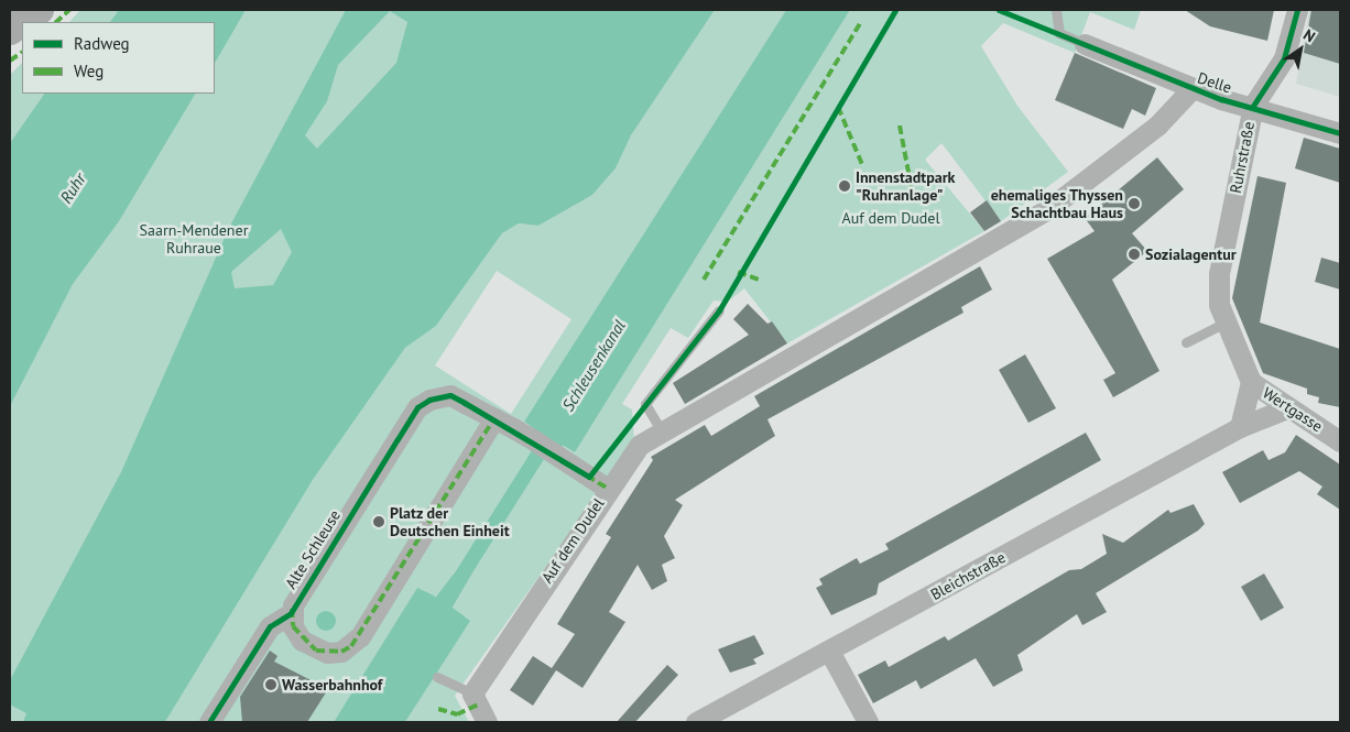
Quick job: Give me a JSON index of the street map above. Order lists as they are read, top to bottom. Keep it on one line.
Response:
{"streets":{"street":["Delle","Ruhrstraße","Wertgasse","Auf dem Dudel","Alte Schleuse","Bleichstraße"]},"crossings":[["Delle","Ruhrstraße"],["Delle","Auf dem Dudel"],["Ruhrstraße","Wertgasse"],["Wertgasse","Bleichstraße"],["Auf dem Dudel","Alte Schleuse"]],"water":["Ruhr","Schleusenkanal"],"parks":["Auf dem Dudel","Saarn-Mendener Ruhraue"],"places":["Innenstadtpark \"Ruhranlage\"","ehemaliges Thyssen Schachtbau Haus","Sozialagentur","Platz der Deutschen Einheit","Wasserbahnhof"],"legend":["Radweg","Weg"],"north":"top right"}
